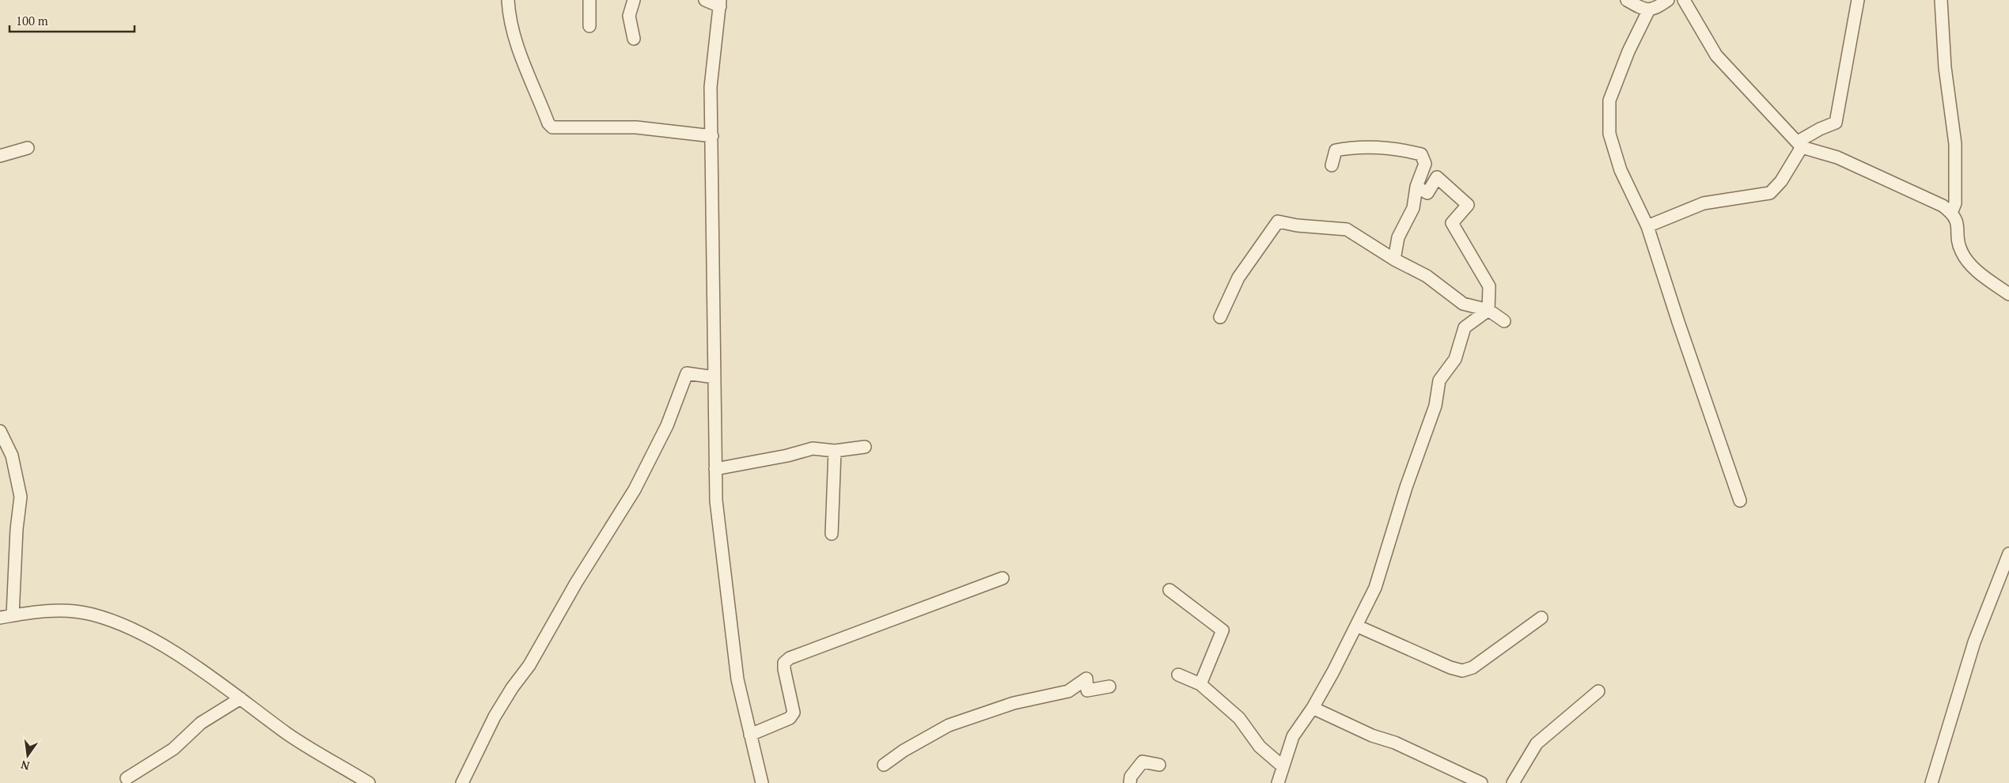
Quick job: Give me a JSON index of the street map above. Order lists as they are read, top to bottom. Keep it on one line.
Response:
{"scale_bar":"100 m","north":"bottom"}
